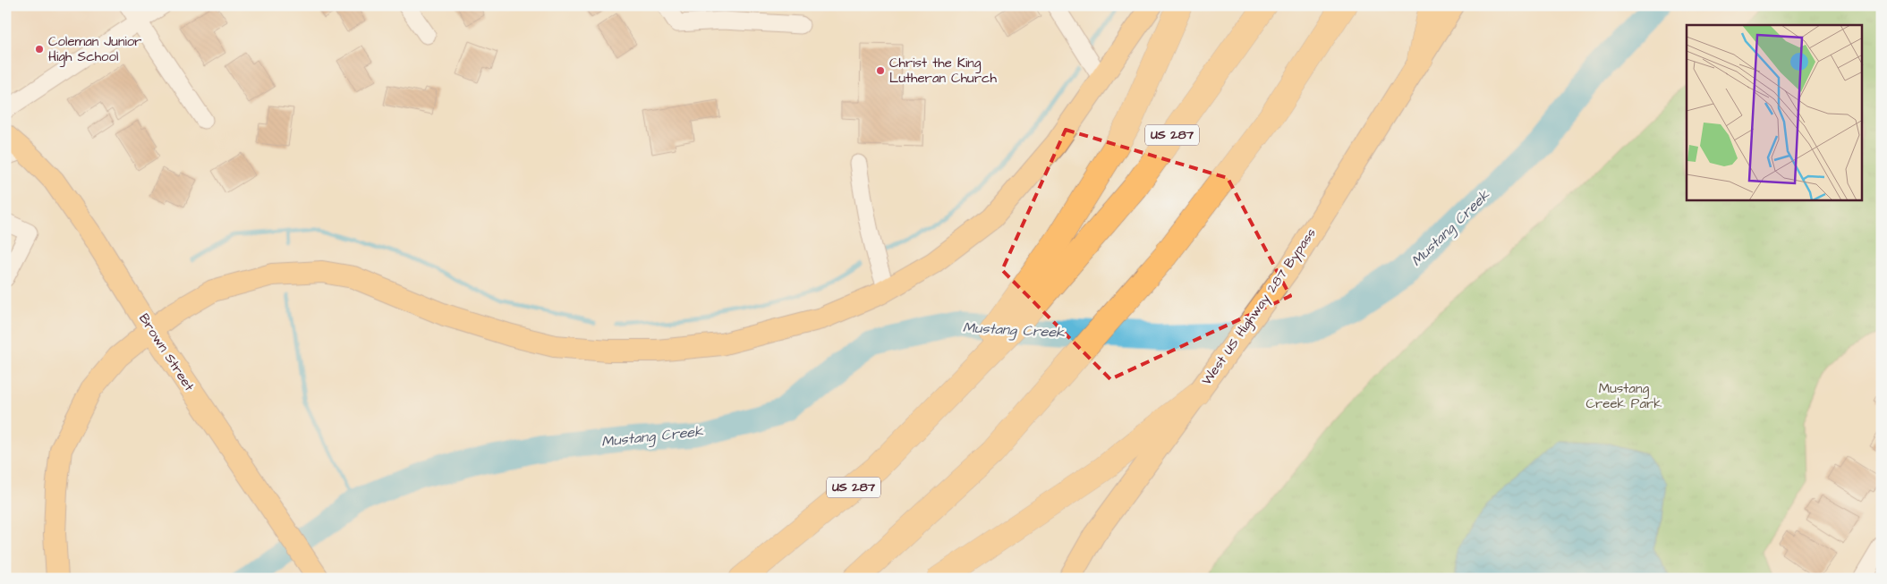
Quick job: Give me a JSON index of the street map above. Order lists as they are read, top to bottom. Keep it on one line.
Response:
{"streets":{"highway":["US 287"],"main road":["West US Highway 287 Bypass","Brown Street"]},"water":["Mustang Creek"],"parks":["Mustang Creek Park"],"places":["Coleman Junior High School","Christ the King Lutheran Church"]}
